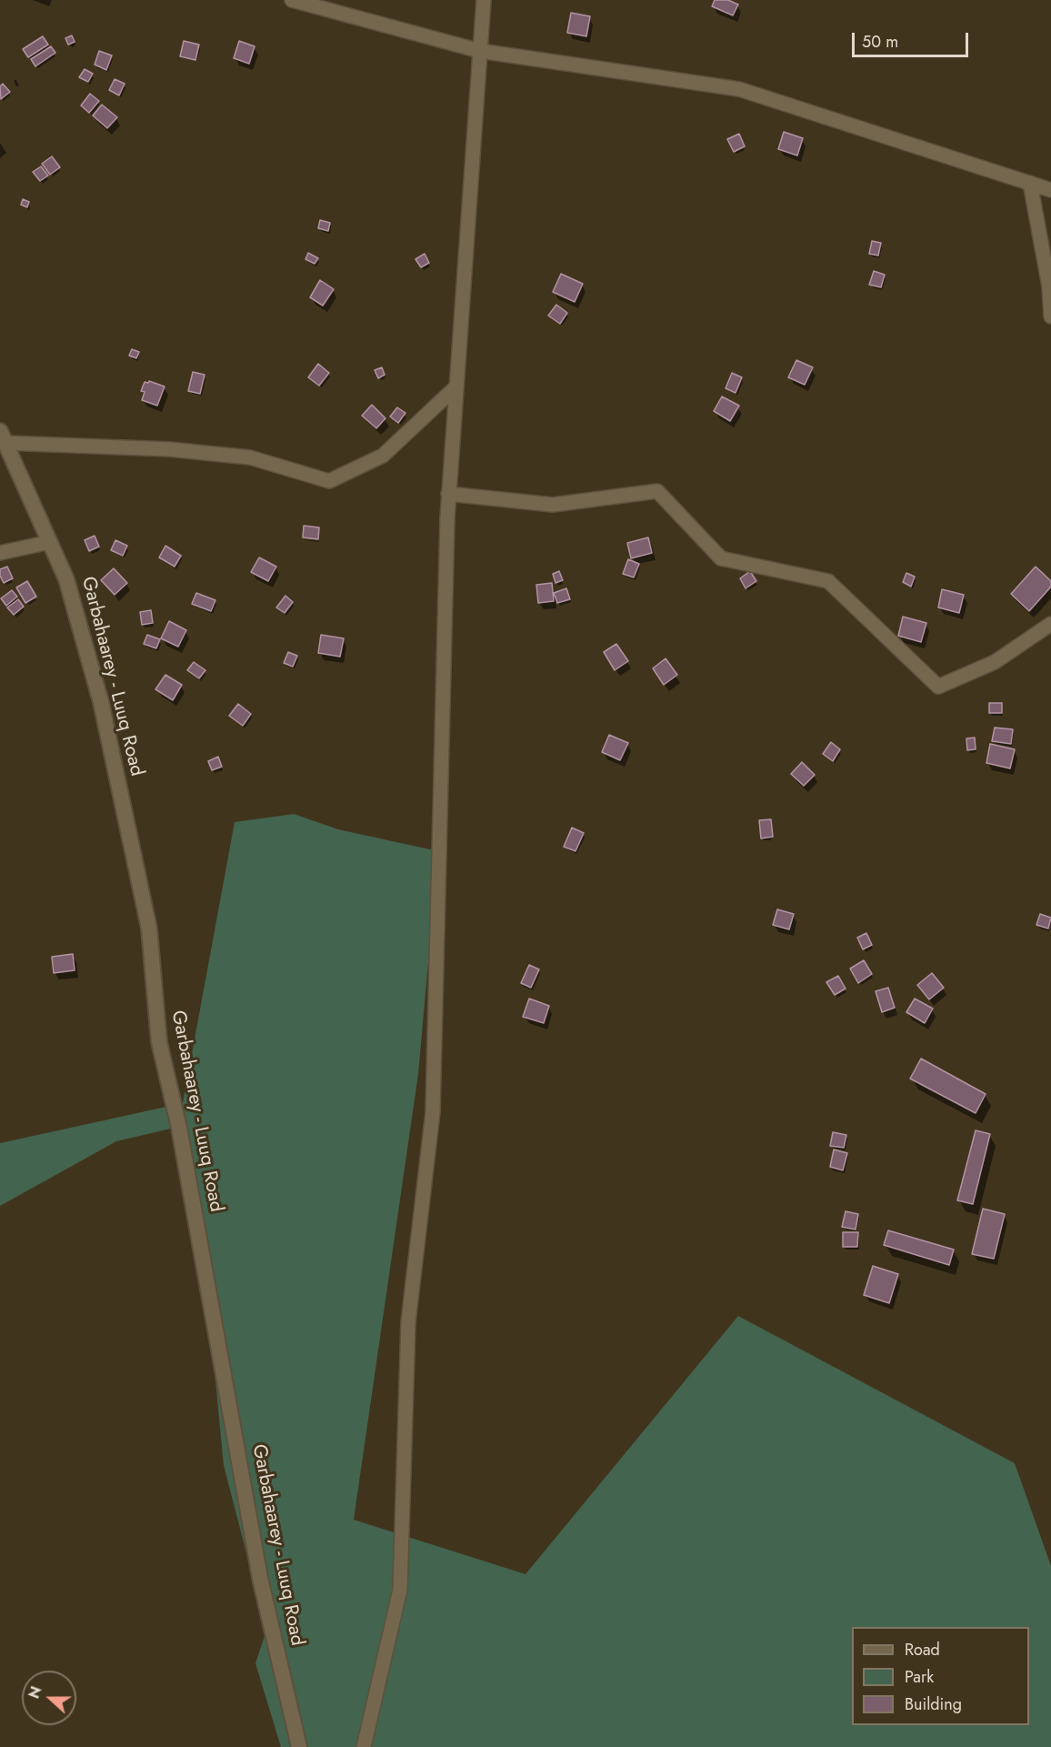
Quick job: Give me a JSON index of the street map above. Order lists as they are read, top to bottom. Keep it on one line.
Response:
{"streets":{"street":["Garbahaarey - Luuq Road"]},"legend":["Road","Park","Building"],"scale_bar":"50 m","north":"left"}
